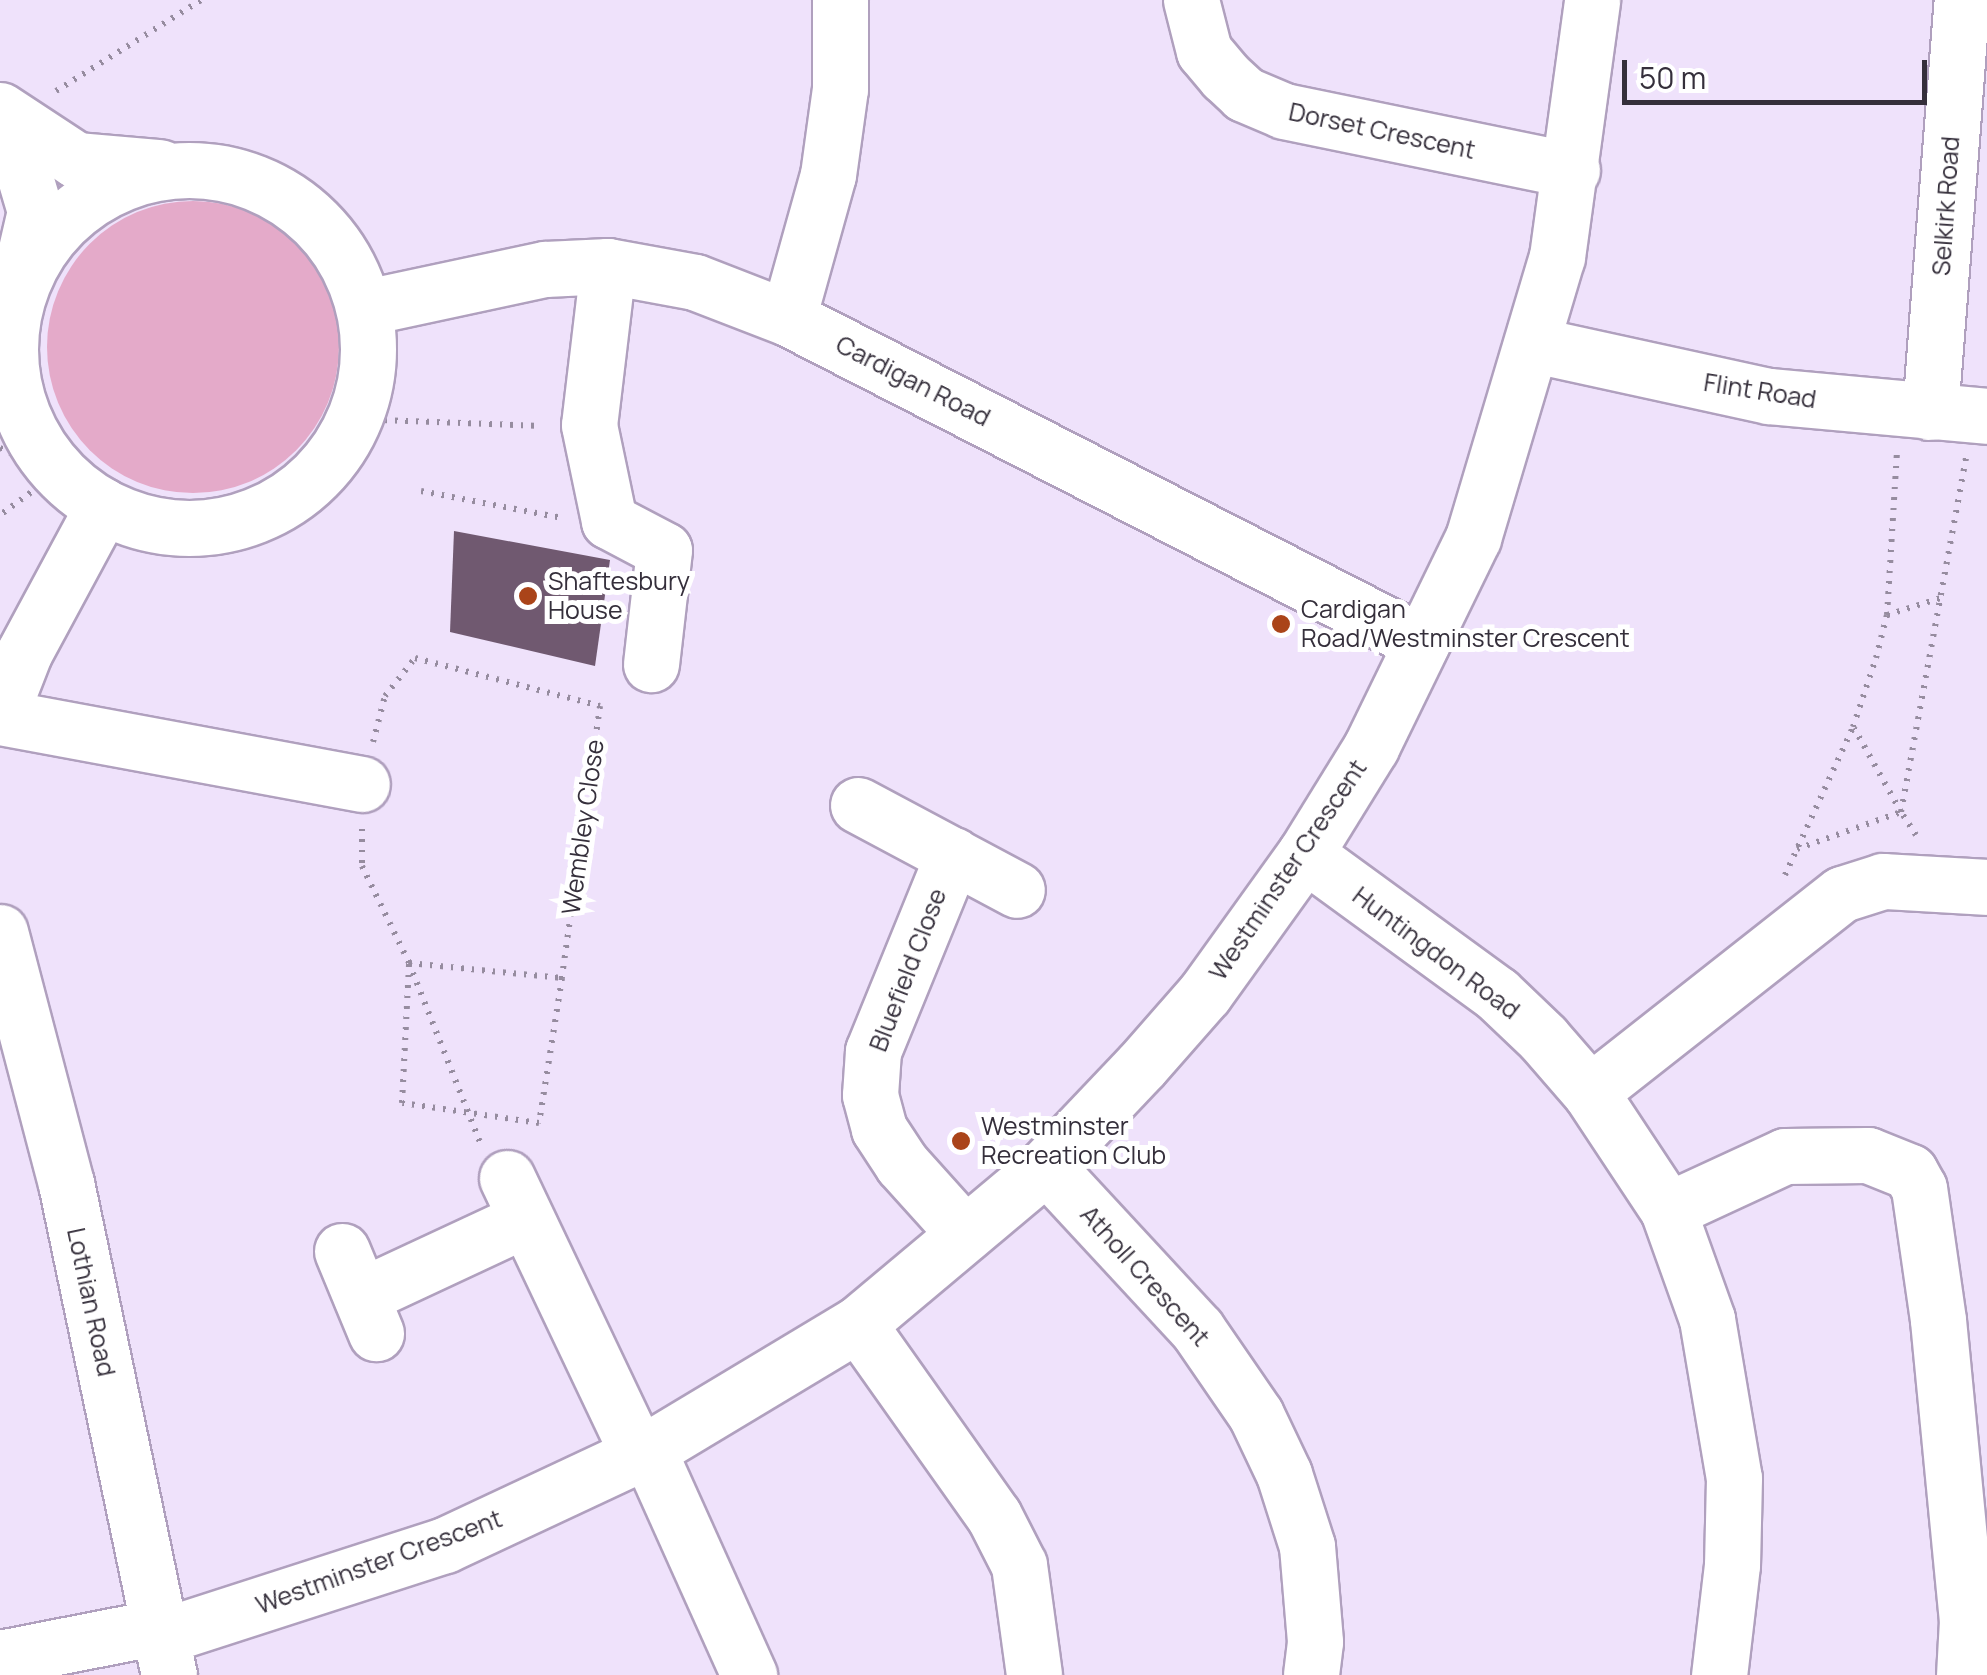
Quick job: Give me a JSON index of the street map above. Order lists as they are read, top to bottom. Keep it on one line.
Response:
{"streets":{"street":["Dorset Crescent","Selkirk Road","Cardigan Road","Flint Road","Westminster Crescent","Huntingdon Road","Bluefield Close","Atholl Crescent","Lothian Road"],"path":["Wembley Close"]},"crossings":[["Dorset Crescent","Westminster Crescent"],["Selkirk Road","Flint Road"],["Cardigan Road","Westminster Crescent"],["Flint Road","Westminster Crescent"],["Westminster Crescent","Huntingdon Road"],["Westminster Crescent","Bluefield Close"],["Westminster Crescent","Atholl Crescent"],["Westminster Crescent","Lothian Road"]],"places":["Shaftesbury House","Cardigan Road/Westminster Crescent","Westminster Recreation Club"],"scale_bar":"50 m"}
